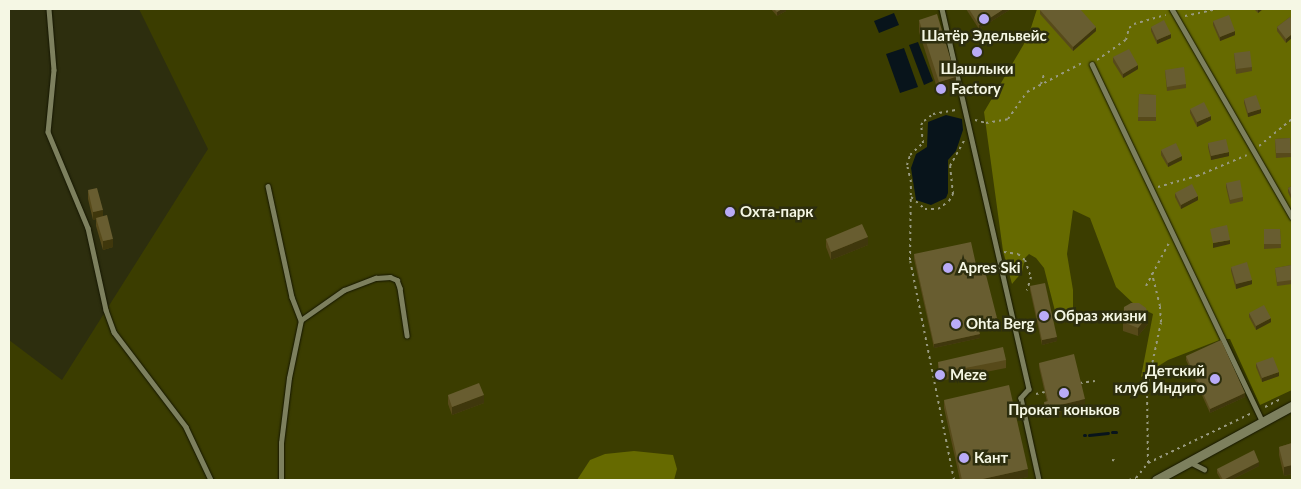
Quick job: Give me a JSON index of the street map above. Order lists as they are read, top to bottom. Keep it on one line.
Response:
{"places":["Шатёр Эдельвейс","Шашлыки","Factory","Охта-парк","Apres Ski","Образ жизни","Ohta Berg","Meze","Детский клуб Индиго","Прокат коньков","Кант"]}
